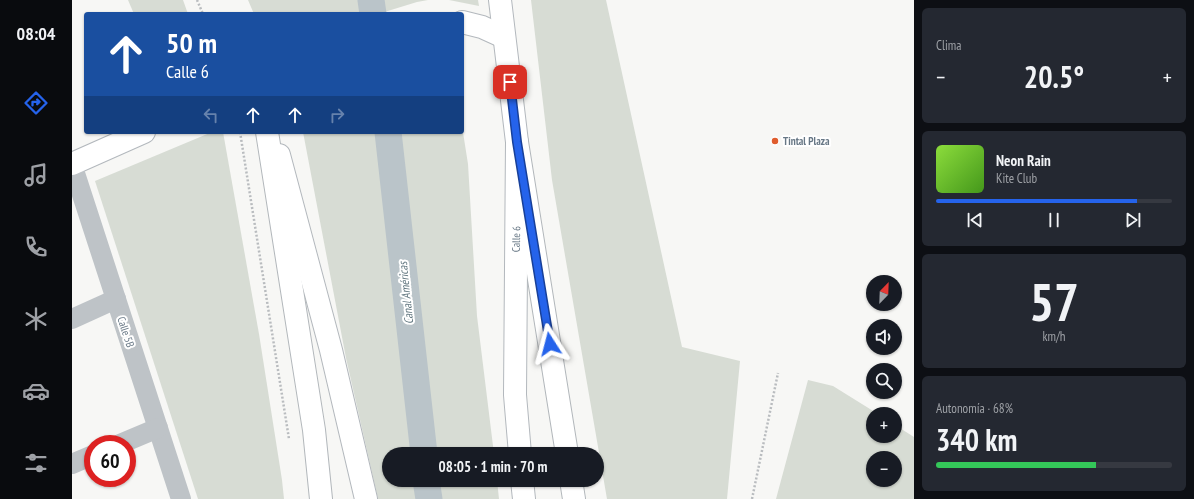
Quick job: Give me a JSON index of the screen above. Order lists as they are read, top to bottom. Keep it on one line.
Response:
{"streets":{"street":["Calle 6","Calle 5B"]},"water":["Canal Américas"],"places":["Tintal Plaza"],"north":"top right","page":{"tabs":"08:04","tile":["Clima",["57","km/h"],["Autonomía · 68%","340 km"]],"turn":["50 m","Calle 6"],"heat":["−","20.5°","+"],"song":["Neon Rain","Kite Club"],"map_buttons":["+","−"],"limit":"60","trip":"08:05 · 1 min · 70 m"}}
